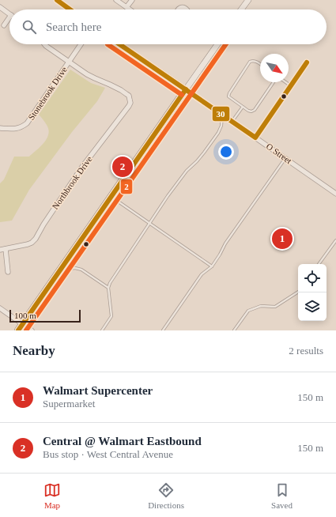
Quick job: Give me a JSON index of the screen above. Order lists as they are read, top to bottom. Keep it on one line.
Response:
{"streets":{"street":["Stonebrook Drive","O Street","Northbrook Drive"]},"crossings":[["Stonebrook Drive","Northbrook Drive"]],"lines":["transit line 30","transit line 2"],"scale_bar":"100 m","north":"bottom right","page":{"search":"Search here","pins":["2","1"],"scale":"100 m","heading":["Nearby","2 results"],"list":[{"mark":"1","name":"Walmart Supercenter","note":"Supermarket","value":"150 m"},{"mark":"2","name":"Central @ Walmart Eastbound","note":"Bus stop · West Central Avenue","value":"150 m"}],"nav":["Map","Directions","Saved"]}}
